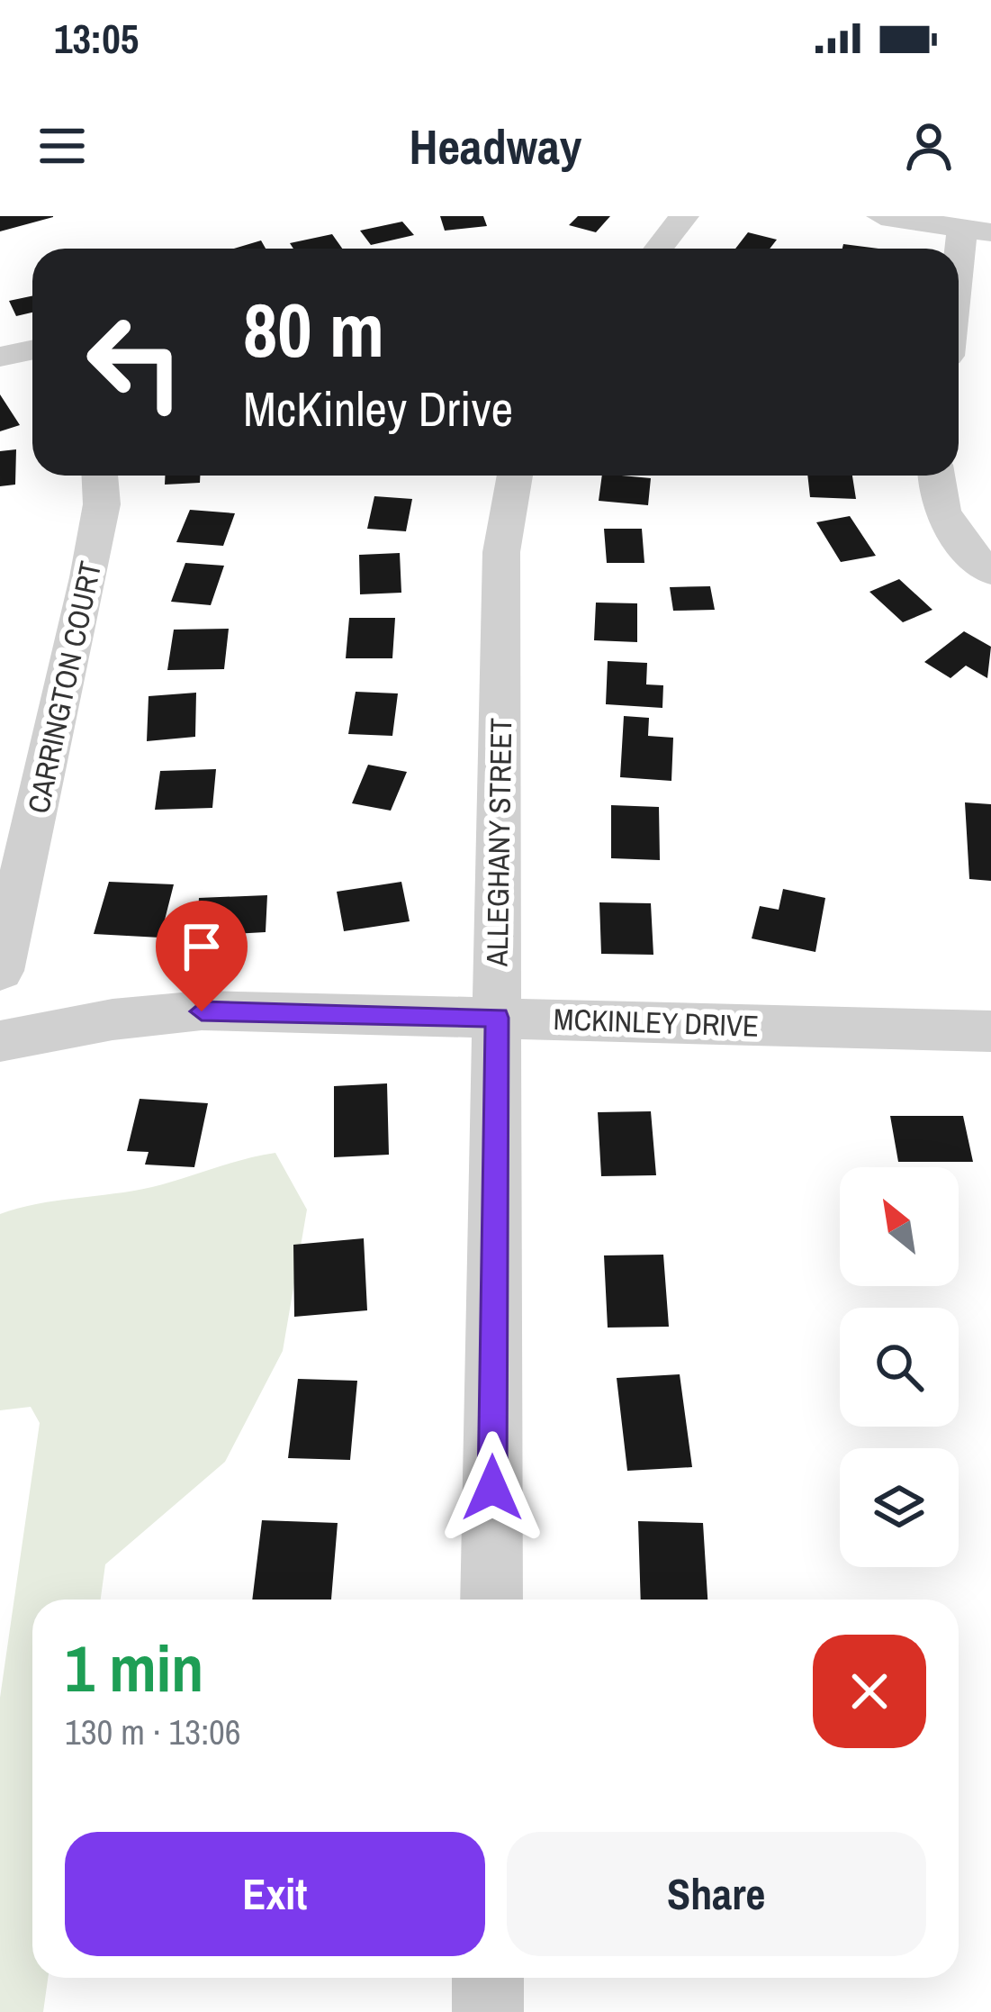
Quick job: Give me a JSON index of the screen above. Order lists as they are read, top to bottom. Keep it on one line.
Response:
{"streets":{"street":["CARRINGTON COURT","ALLEGHANY STREET","MCKINLEY DRIVE"]},"crossings":[["ALLEGHANY STREET","MCKINLEY DRIVE"]],"north":"top left","page":{"status":"13:05","header":"Headway","turn":["80 m","McKinley Drive"],"heading":["1 min","130 m · 13:06"],"buttons":["Exit","Share"]}}
